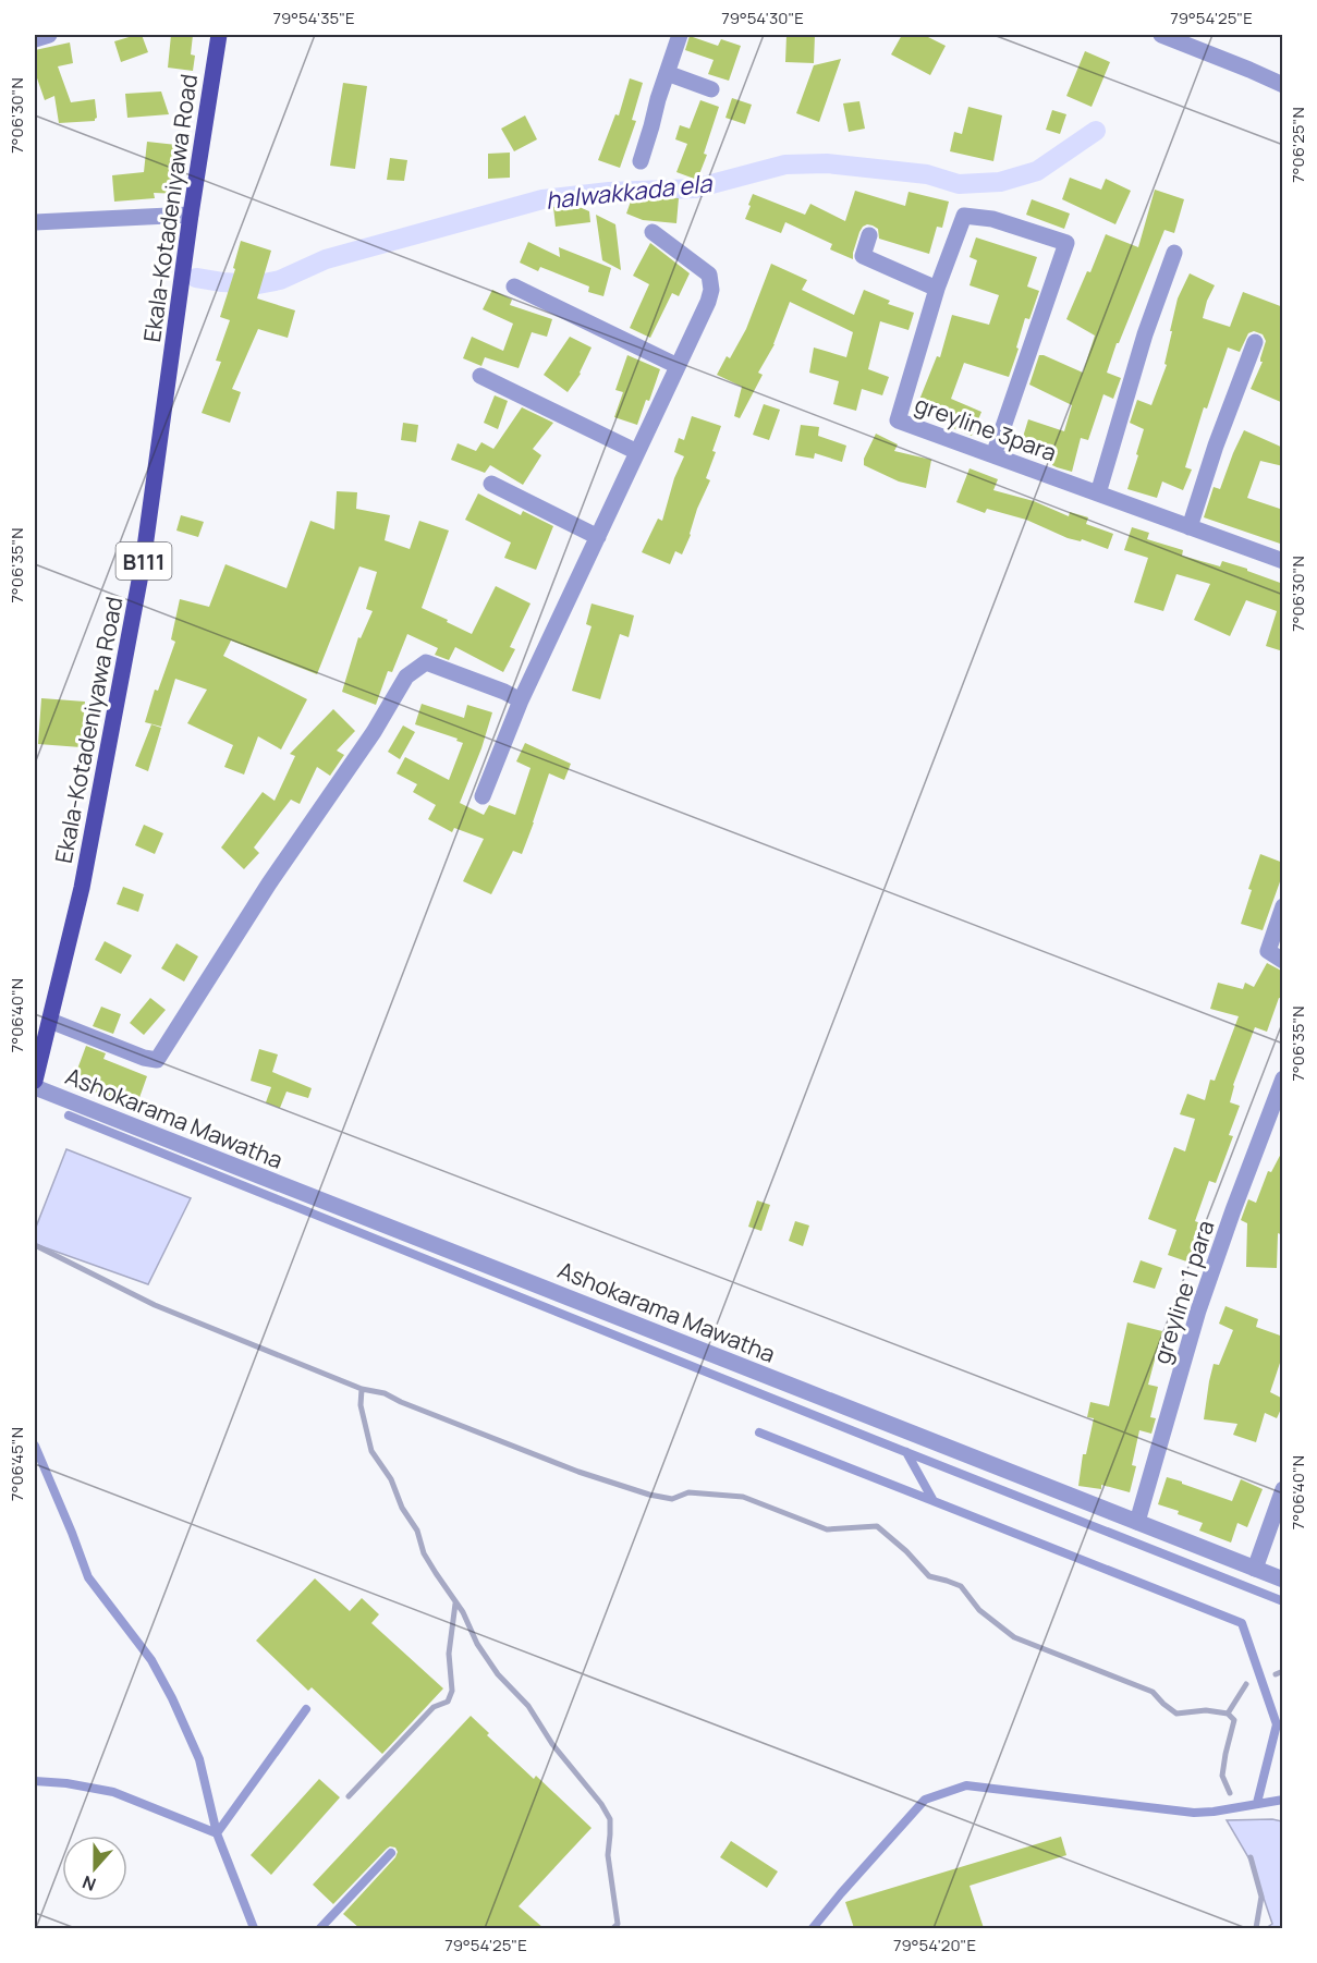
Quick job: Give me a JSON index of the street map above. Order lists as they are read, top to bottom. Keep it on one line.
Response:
{"streets":{"main road":["Ekala-Kotadeniyawa Road","B111"],"street":["greyline 3para","Ashokarama Mawatha","greyline 1 para"]},"crossings":[["Ashokarama Mawatha","greyline 1 para"]],"water":["halwakkada ela"],"north":"bottom","coordinates":["79°54'35\"E","79°54'30\"E","79°54'25\"E","7°06'30\"N","7°06'25\"N","7°06'35\"N","7°06'40\"N","7°06'45\"N","79°54'20\"E"]}
